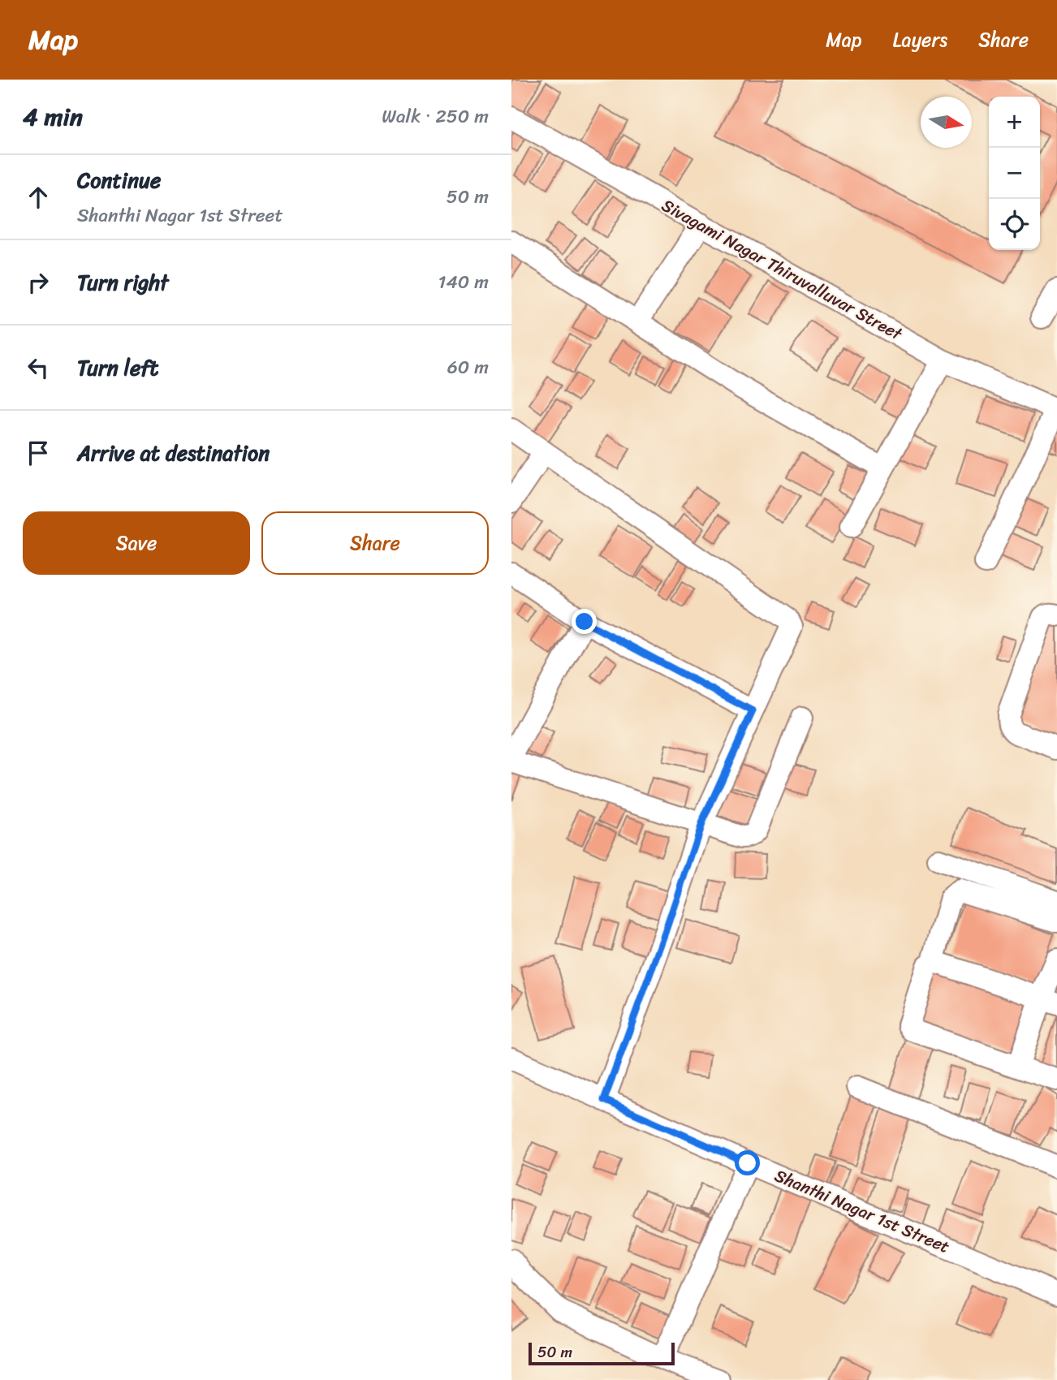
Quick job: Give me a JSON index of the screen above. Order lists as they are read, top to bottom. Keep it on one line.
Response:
{"streets":{"street":["Sivagami Nagar Thiruvalluvar Street","Shanthi Nagar 1st Street"]},"scale_bar":"50 m","north":"right","page":{"header":"Map","nav":["Map","Layers","Share"],"heading":["4 min","Walk · 250 m"],"map_buttons":["+","−"],"list":[["Continue","Shanthi Nagar 1st Street","50 m"],["Turn right","140 m"],["Turn left","60 m"],"Arrive at destination"],"buttons":["Save","Share"],"scale":"50 m"}}
